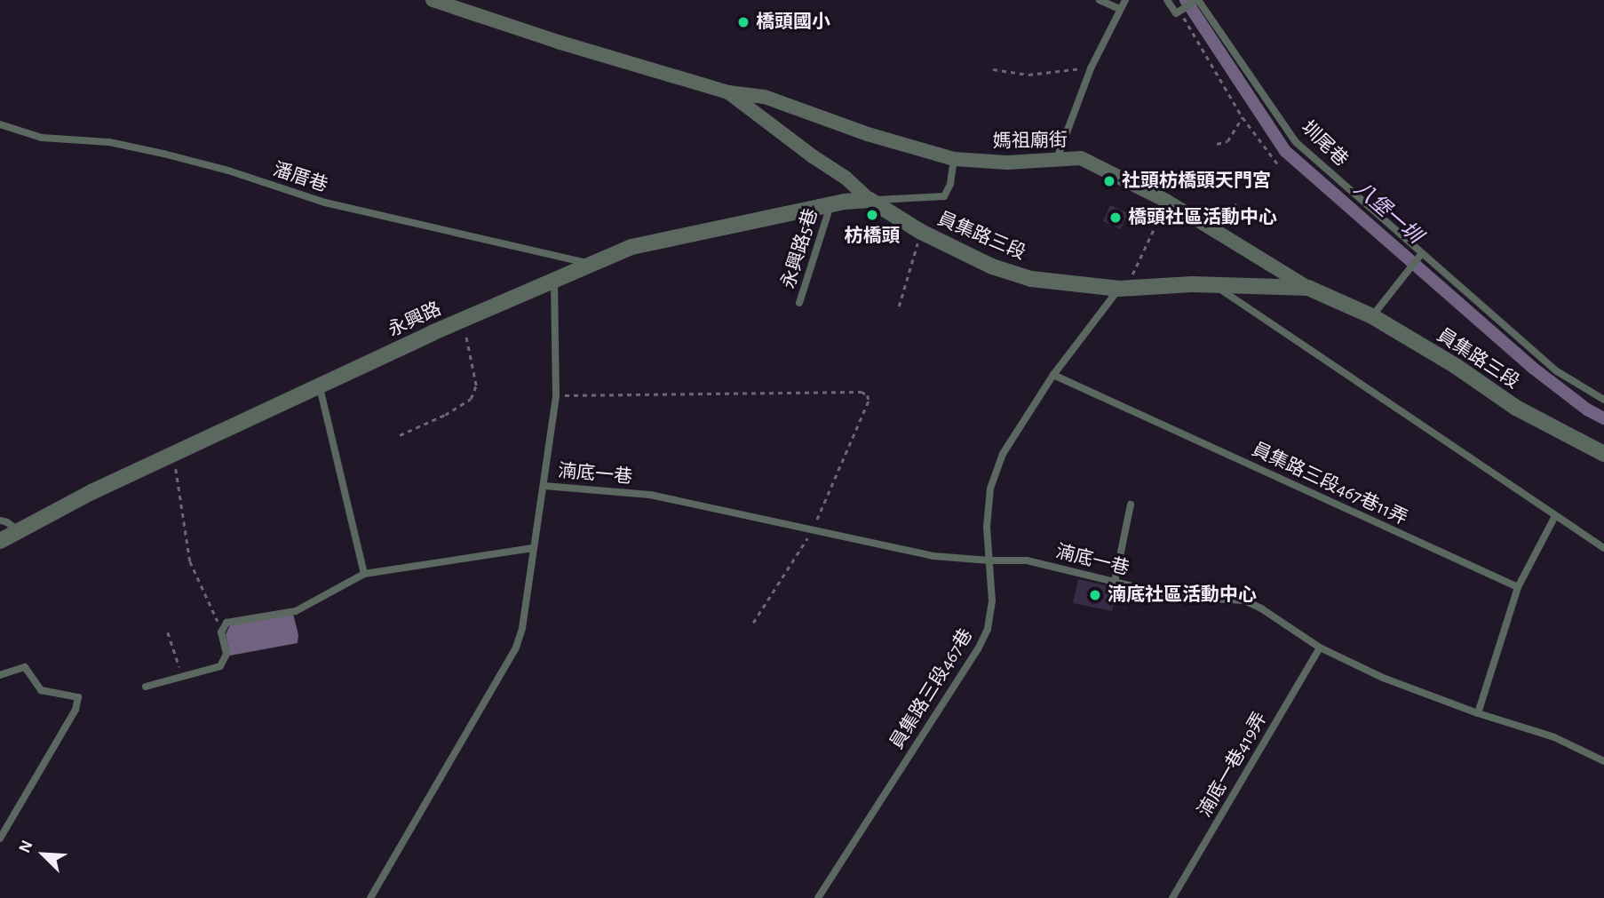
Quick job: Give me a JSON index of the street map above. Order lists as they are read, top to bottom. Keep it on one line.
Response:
{"streets":{"street":["媽祖廟街","員集路三段","永興路"],"lane":["圳尾巷","潘厝巷","永興路5巷","湳底一巷","員集路三段467巷11弄","員集路三段467巷","湳底一巷419弄"]},"crossings":[["媽祖廟街","員集路三段"],["潘厝巷","永興路"],["員集路三段","永興路"],["員集路三段","員集路三段467巷"],["永興路5巷","永興路"],["永興路","湳底一巷"],["湳底一巷","員集路三段467巷"],["湳底一巷","湳底一巷419弄"],["員集路三段467巷11弄","員集路三段467巷"]],"water":["八堡一圳"],"places":["橋頭國小","社頭枋橋頭天門宮","枋橋頭","橋頭社區活動中心","湳底社區活動中心"],"north":"top left"}
